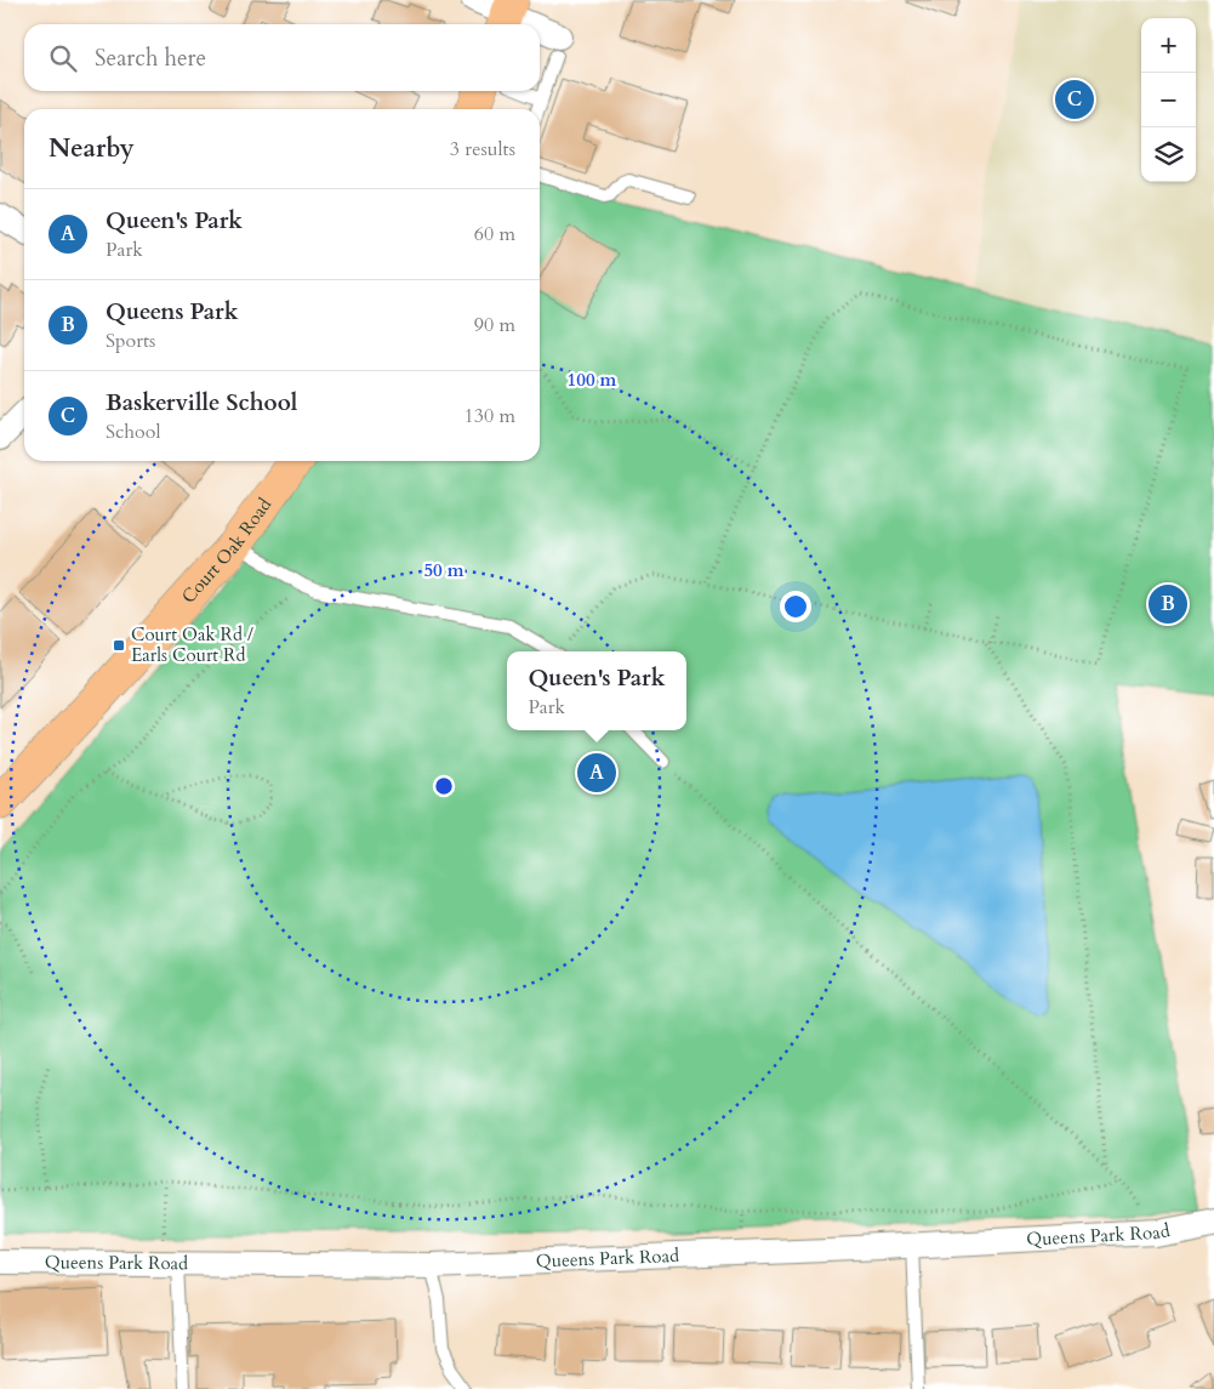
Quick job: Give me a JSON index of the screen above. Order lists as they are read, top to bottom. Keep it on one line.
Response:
{"streets":{"main road":["Court Oak Road"],"street":["Queens Park Road"]},"places":{"transit":["Court Oak Rd / Earls Court Rd"]},"page":{"map_buttons":["+","−"],"search":"Search here","pins":["C","B","A"],"heading":["Nearby","3 results"],"list":[{"mark":"A","name":"Queen's Park","note":"Park","value":"60 m"},{"mark":"B","name":"Queens Park","note":"Sports","value":"90 m"},{"mark":"C","name":"Baskerville School","note":"School","value":"130 m"}],"popup":["Queen's Park","Park"]},"rings":["100 m","50 m"]}
